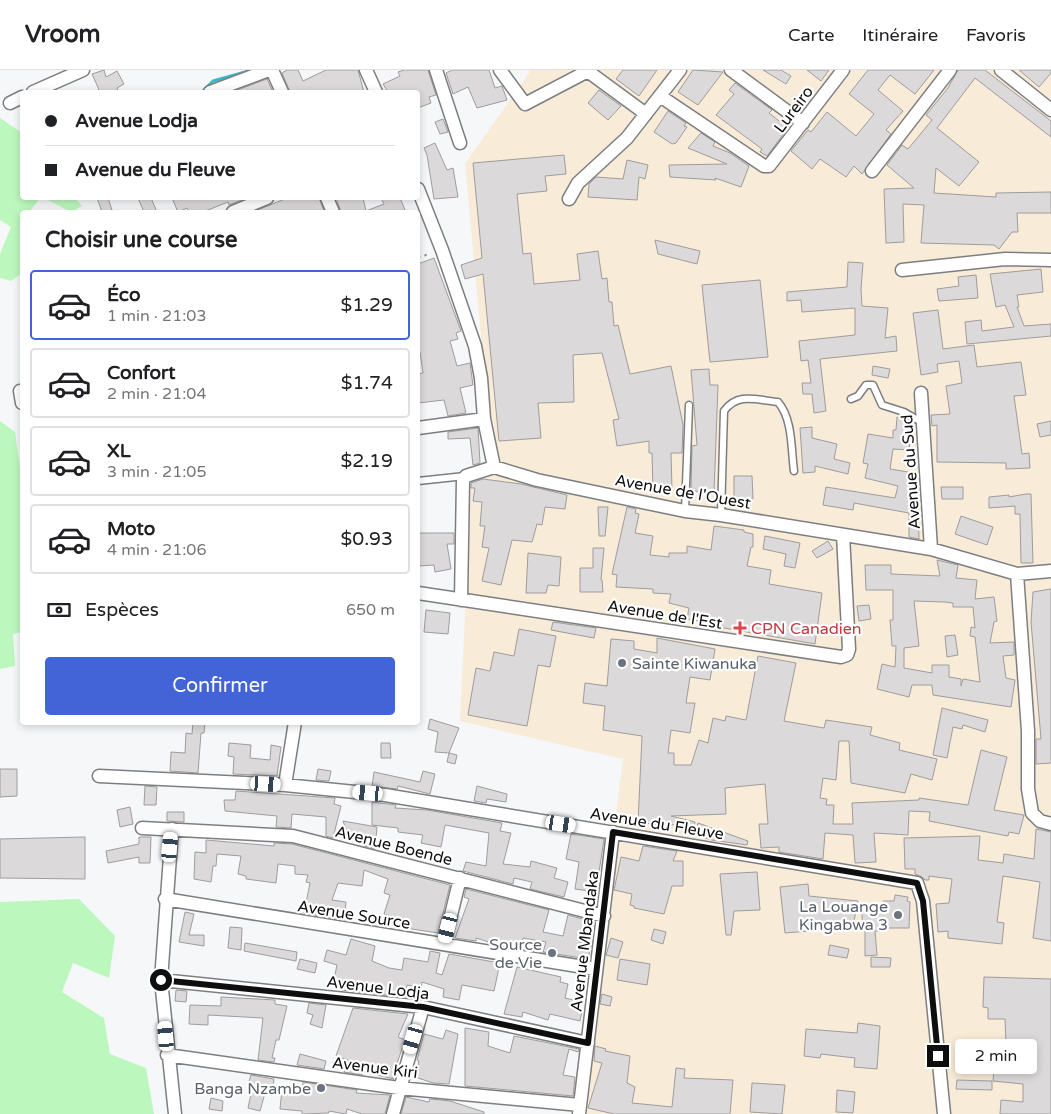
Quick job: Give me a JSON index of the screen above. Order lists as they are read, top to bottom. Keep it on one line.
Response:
{"streets":{"street":["Lureiro","Avenue du Sud","Avenue de l'Ouest","Avenue de l'Est","Avenue du Fleuve","Avenue Boende","Avenue Source","Avenue Mbandaka","Avenue Lodja","Avenue Kiri"]},"crossings":[["Avenue du Sud","Avenue de l'Ouest"],["Avenue de l'Ouest","Avenue de l'Est"],["Avenue du Fleuve","Avenue Mbandaka"],["Avenue Boende","Avenue Mbandaka"],["Avenue Source","Avenue Mbandaka"],["Avenue Mbandaka","Avenue Lodja"],["Avenue Mbandaka","Avenue Kiri"]],"places":{"health":["CPN Canadien"],"other":["Sainte Kiwanuka","La Louange Kingabwa 3","Source de Vie","Banga Nzambe"]},"page":{"header":"Vroom","nav":["Carte","Itinéraire","Favoris"],"banner":["Avenue Lodja","Avenue du Fleuve"],"heading":"Choisir une course","list":[{"name":"Éco","note":"1 min · 21:03","value":"$1.29"},{"name":"Confort","note":"2 min · 21:04","value":"$1.74"},{"name":"XL","note":"3 min · 21:05","value":"$2.19"},{"name":"Moto","note":"4 min · 21:06","value":"$0.93"}],"pay":["Espèces","650 m"],"buttons":"Confirmer","bubble":"2 min"}}
